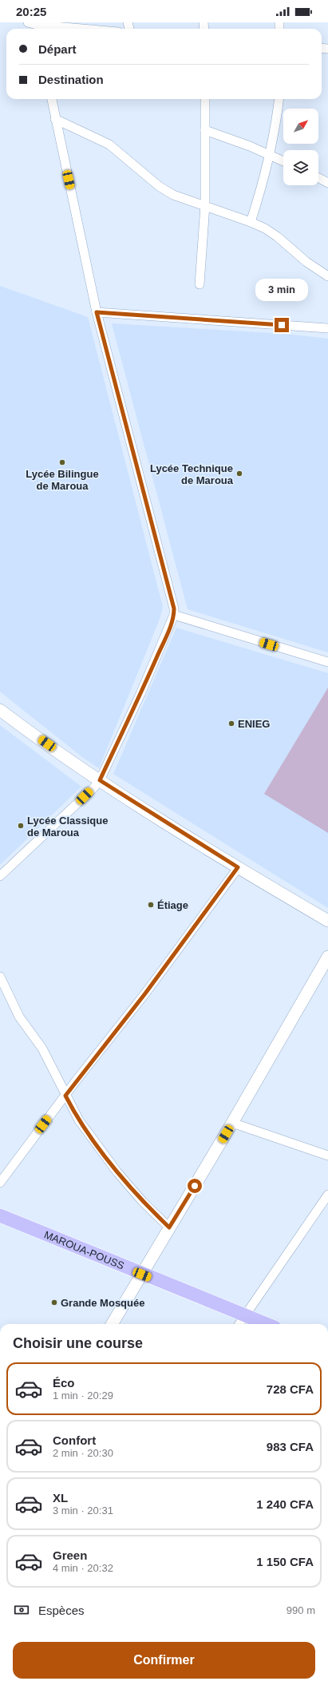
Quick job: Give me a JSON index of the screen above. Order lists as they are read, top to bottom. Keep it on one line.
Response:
{"streets":{"main road":["MAROUA-POUSS"]},"places":["Lycée Bilingue de Maroua","Lycée Technique de Maroua","ENIEG","Lycée Classique de Maroua","Étiage","Grande Mosquée"],"north":"top right","page":{"status":"20:25","banner":["Départ","Destination"],"bubble":"3 min","heading":"Choisir une course","list":[{"name":"Éco","note":"1 min · 20:29","value":"728 CFA"},{"name":"Confort","note":"2 min · 20:30","value":"983 CFA"},{"name":"XL","note":"3 min · 20:31","value":"1 240 CFA"},{"name":"Green","note":"4 min · 20:32","value":"1 150 CFA"}],"pay":["Espèces","990 m"],"buttons":"Confirmer"}}
